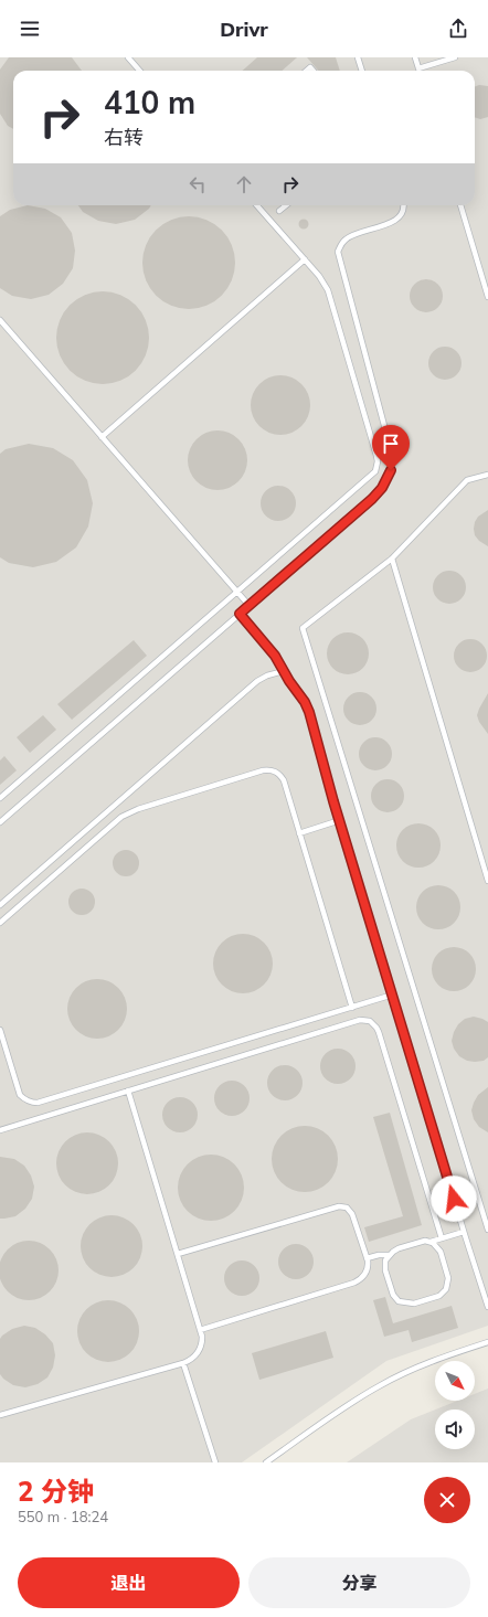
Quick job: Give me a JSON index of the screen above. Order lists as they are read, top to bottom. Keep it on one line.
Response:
{"north":"bottom right","page":{"header":"Drivr","turn":["410 m","右转"],"heading":["2 分钟","550 m · 18:24"],"buttons":["退出","分享"]}}
